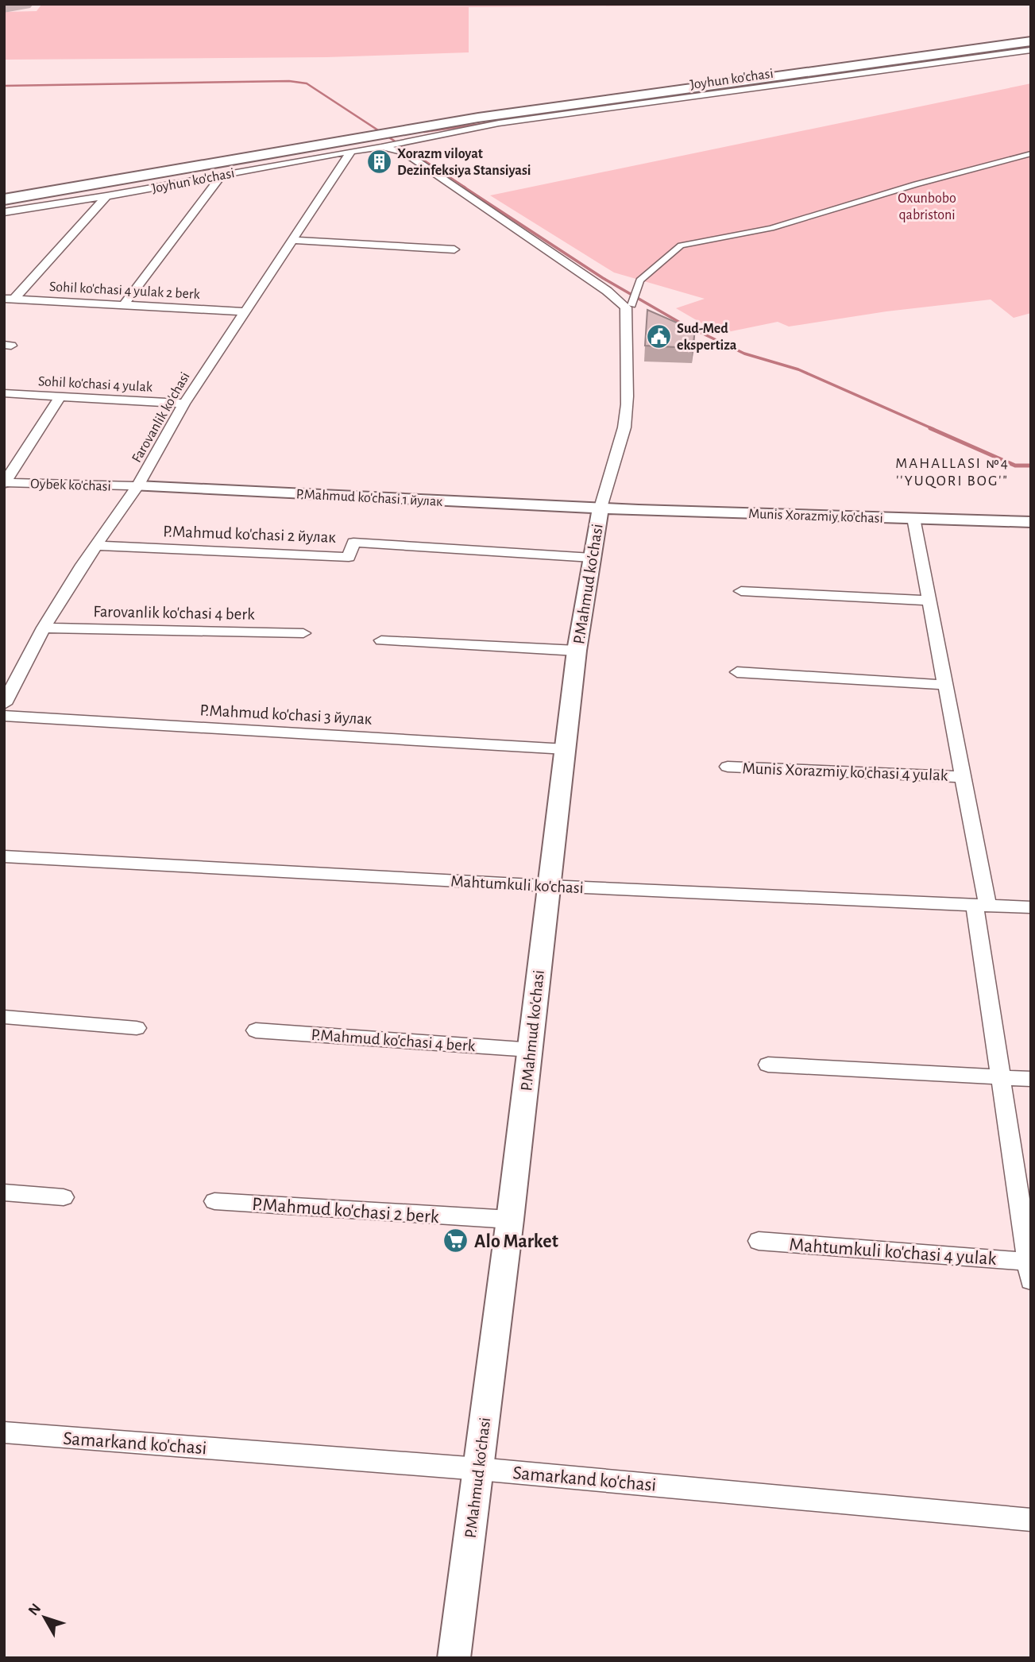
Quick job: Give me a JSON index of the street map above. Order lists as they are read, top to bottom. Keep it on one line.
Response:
{"streets":{"main road":["Joyhun ko'chasi"],"street":["Sohil ko'chasi 4 yulak 2 berk","Sohil ko'chasi 4 yulak","Farovanlik ko'chasi","Oybek ko'chasi","P.Mahmud ko'chasi 1 йулак","Munis Xorazmiy ko'chasi","P.Mahmud ko'chasi 2 йулак","P.Mahmud ko'chasi","Farovanlik ko'chasi 4 berk","P.Mahmud ko'chasi 3 йулак","Munis Xorazmiy ko'chasi 4 yulak","Mahtumkuli ko'chasi","P.Mahmud ko'chasi 4 berk","P.Mahmud ko'chasi 2 berk","Mahtumkuli ko'chasi 4 yulak","Samarkand ko'chasi"]},"crossings":[["Joyhun ko'chasi","Farovanlik ko'chasi"],["Joyhun ko'chasi","P.Mahmud ko'chasi"],["Sohil ko'chasi 4 yulak 2 berk","Farovanlik ko'chasi"],["Sohil ko'chasi 4 yulak","Farovanlik ko'chasi"],["Sohil ko'chasi 4 yulak","Oybek ko'chasi"],["Farovanlik ko'chasi","Oybek ko'chasi"],["Farovanlik ko'chasi","P.Mahmud ko'chasi 1 йулак"],["Farovanlik ko'chasi","P.Mahmud ko'chasi 2 йулак"],["Farovanlik ko'chasi","Farovanlik ko'chasi 4 berk"],["Oybek ko'chasi","P.Mahmud ko'chasi 1 йулак"],["P.Mahmud ko'chasi 1 йулак","Munis Xorazmiy ko'chasi"],["P.Mahmud ko'chasi 1 йулак","P.Mahmud ko'chasi"],["Munis Xorazmiy ko'chasi","P.Mahmud ko'chasi"],["Munis Xorazmiy ko'chasi","Munis Xorazmiy ko'chasi 4 yulak"],["P.Mahmud ko'chasi 2 йулак","P.Mahmud ko'chasi"],["P.Mahmud ko'chasi","P.Mahmud ko'chasi 3 йулак"],["P.Mahmud ko'chasi","Mahtumkuli ko'chasi"],["P.Mahmud ko'chasi","P.Mahmud ko'chasi 4 berk"],["P.Mahmud ko'chasi","P.Mahmud ko'chasi 2 berk"],["P.Mahmud ko'chasi","Samarkand ko'chasi"],["Munis Xorazmiy ko'chasi 4 yulak","Mahtumkuli ko'chasi"],["Munis Xorazmiy ko'chasi 4 yulak","Mahtumkuli ko'chasi 4 yulak"],["Mahtumkuli ko'chasi","Mahtumkuli ko'chasi 4 yulak"]],"districts":["MAHALLASI №4 ''YUQORI BOG'\""],"parks":["Oxunbobo qabristoni"],"places":{"building":["Xorazm viloyat Dezinfeksiya Stansiyasi"],"public building":["Sud-Med ekspertiza"],"supermarket":["Alo Market"]},"north":"top left"}
